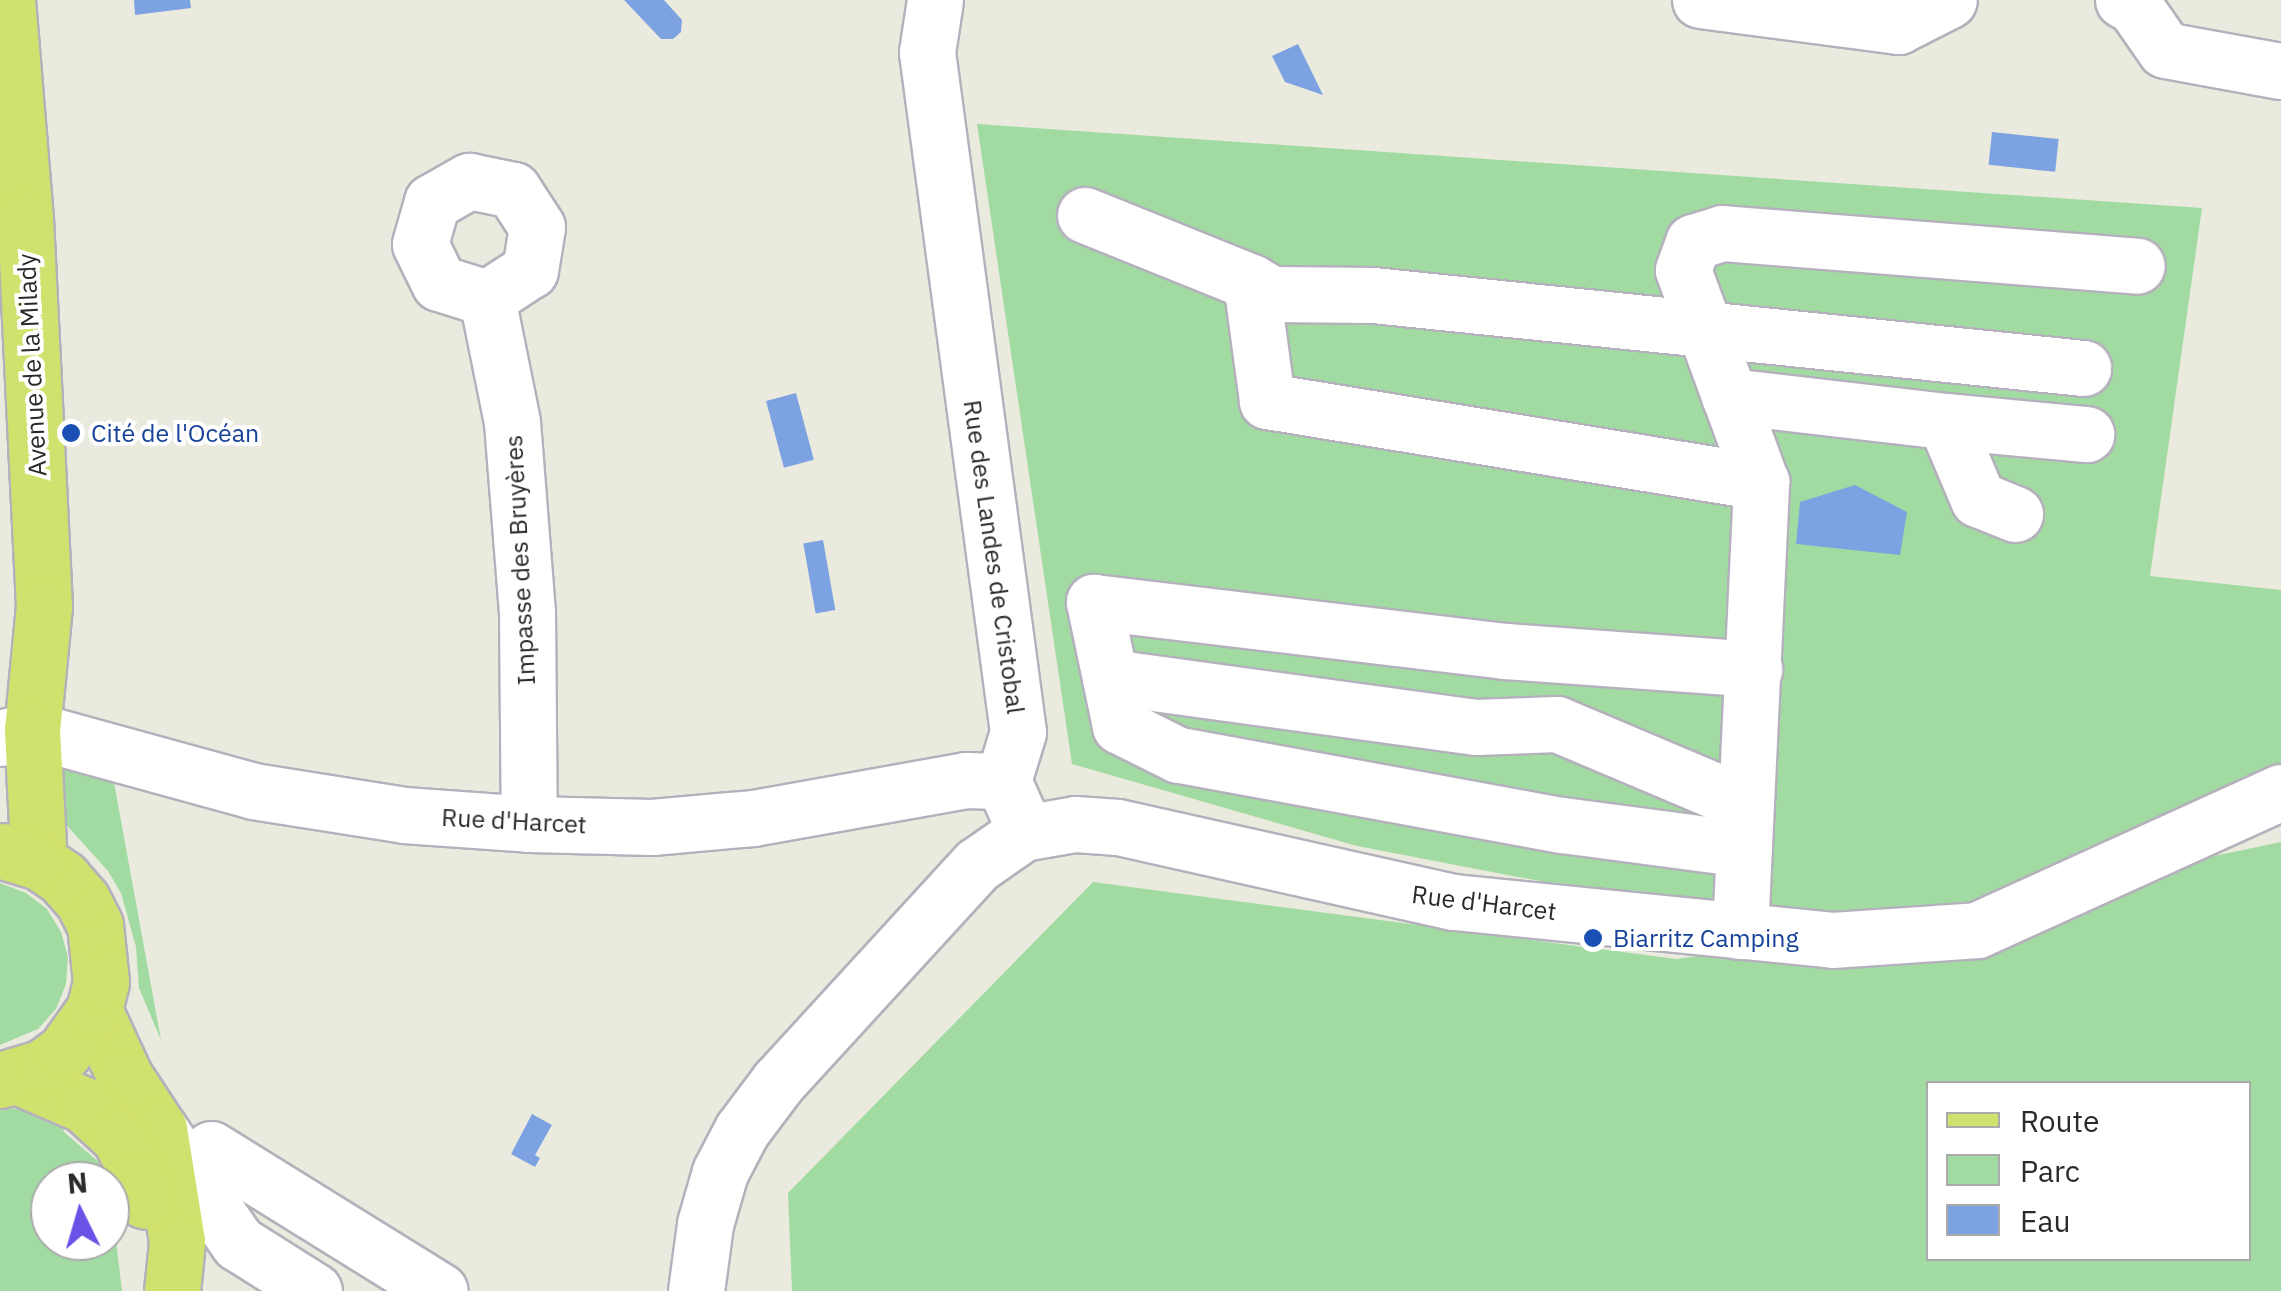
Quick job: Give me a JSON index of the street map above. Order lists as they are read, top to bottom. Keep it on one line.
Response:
{"streets":{"main road":["Avenue de la Milady"],"street":["Rue des Landes de Cristobal","Impasse des Bruyères","Rue d'Harcet"]},"crossings":[["Avenue de la Milady","Rue d'Harcet"],["Rue des Landes de Cristobal","Rue d'Harcet"],["Impasse des Bruyères","Rue d'Harcet"]],"places":["Cité de l'Océan","Biarritz Camping"],"legend":["Route","Parc","Eau"],"north":"top"}
